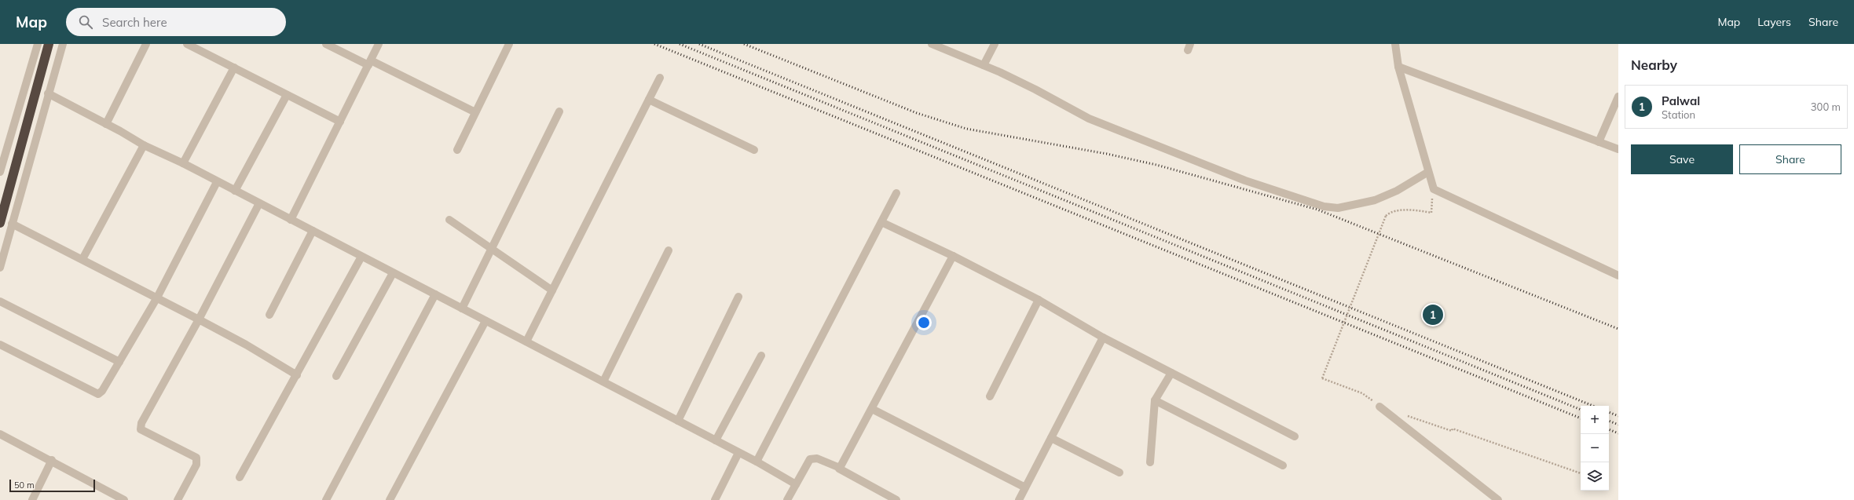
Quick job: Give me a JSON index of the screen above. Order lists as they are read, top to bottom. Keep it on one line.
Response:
{"scale_bar":"50 m","page":{"header":"Map","search":"Search here","nav":["Map","Layers","Share"],"heading":"Nearby","list":[{"mark":"1","name":"Palwal","note":"Station","value":"300 m"}],"buttons":["Save","Share"],"pins":"1","map_buttons":["+","−"],"scale":"50 m"}}
